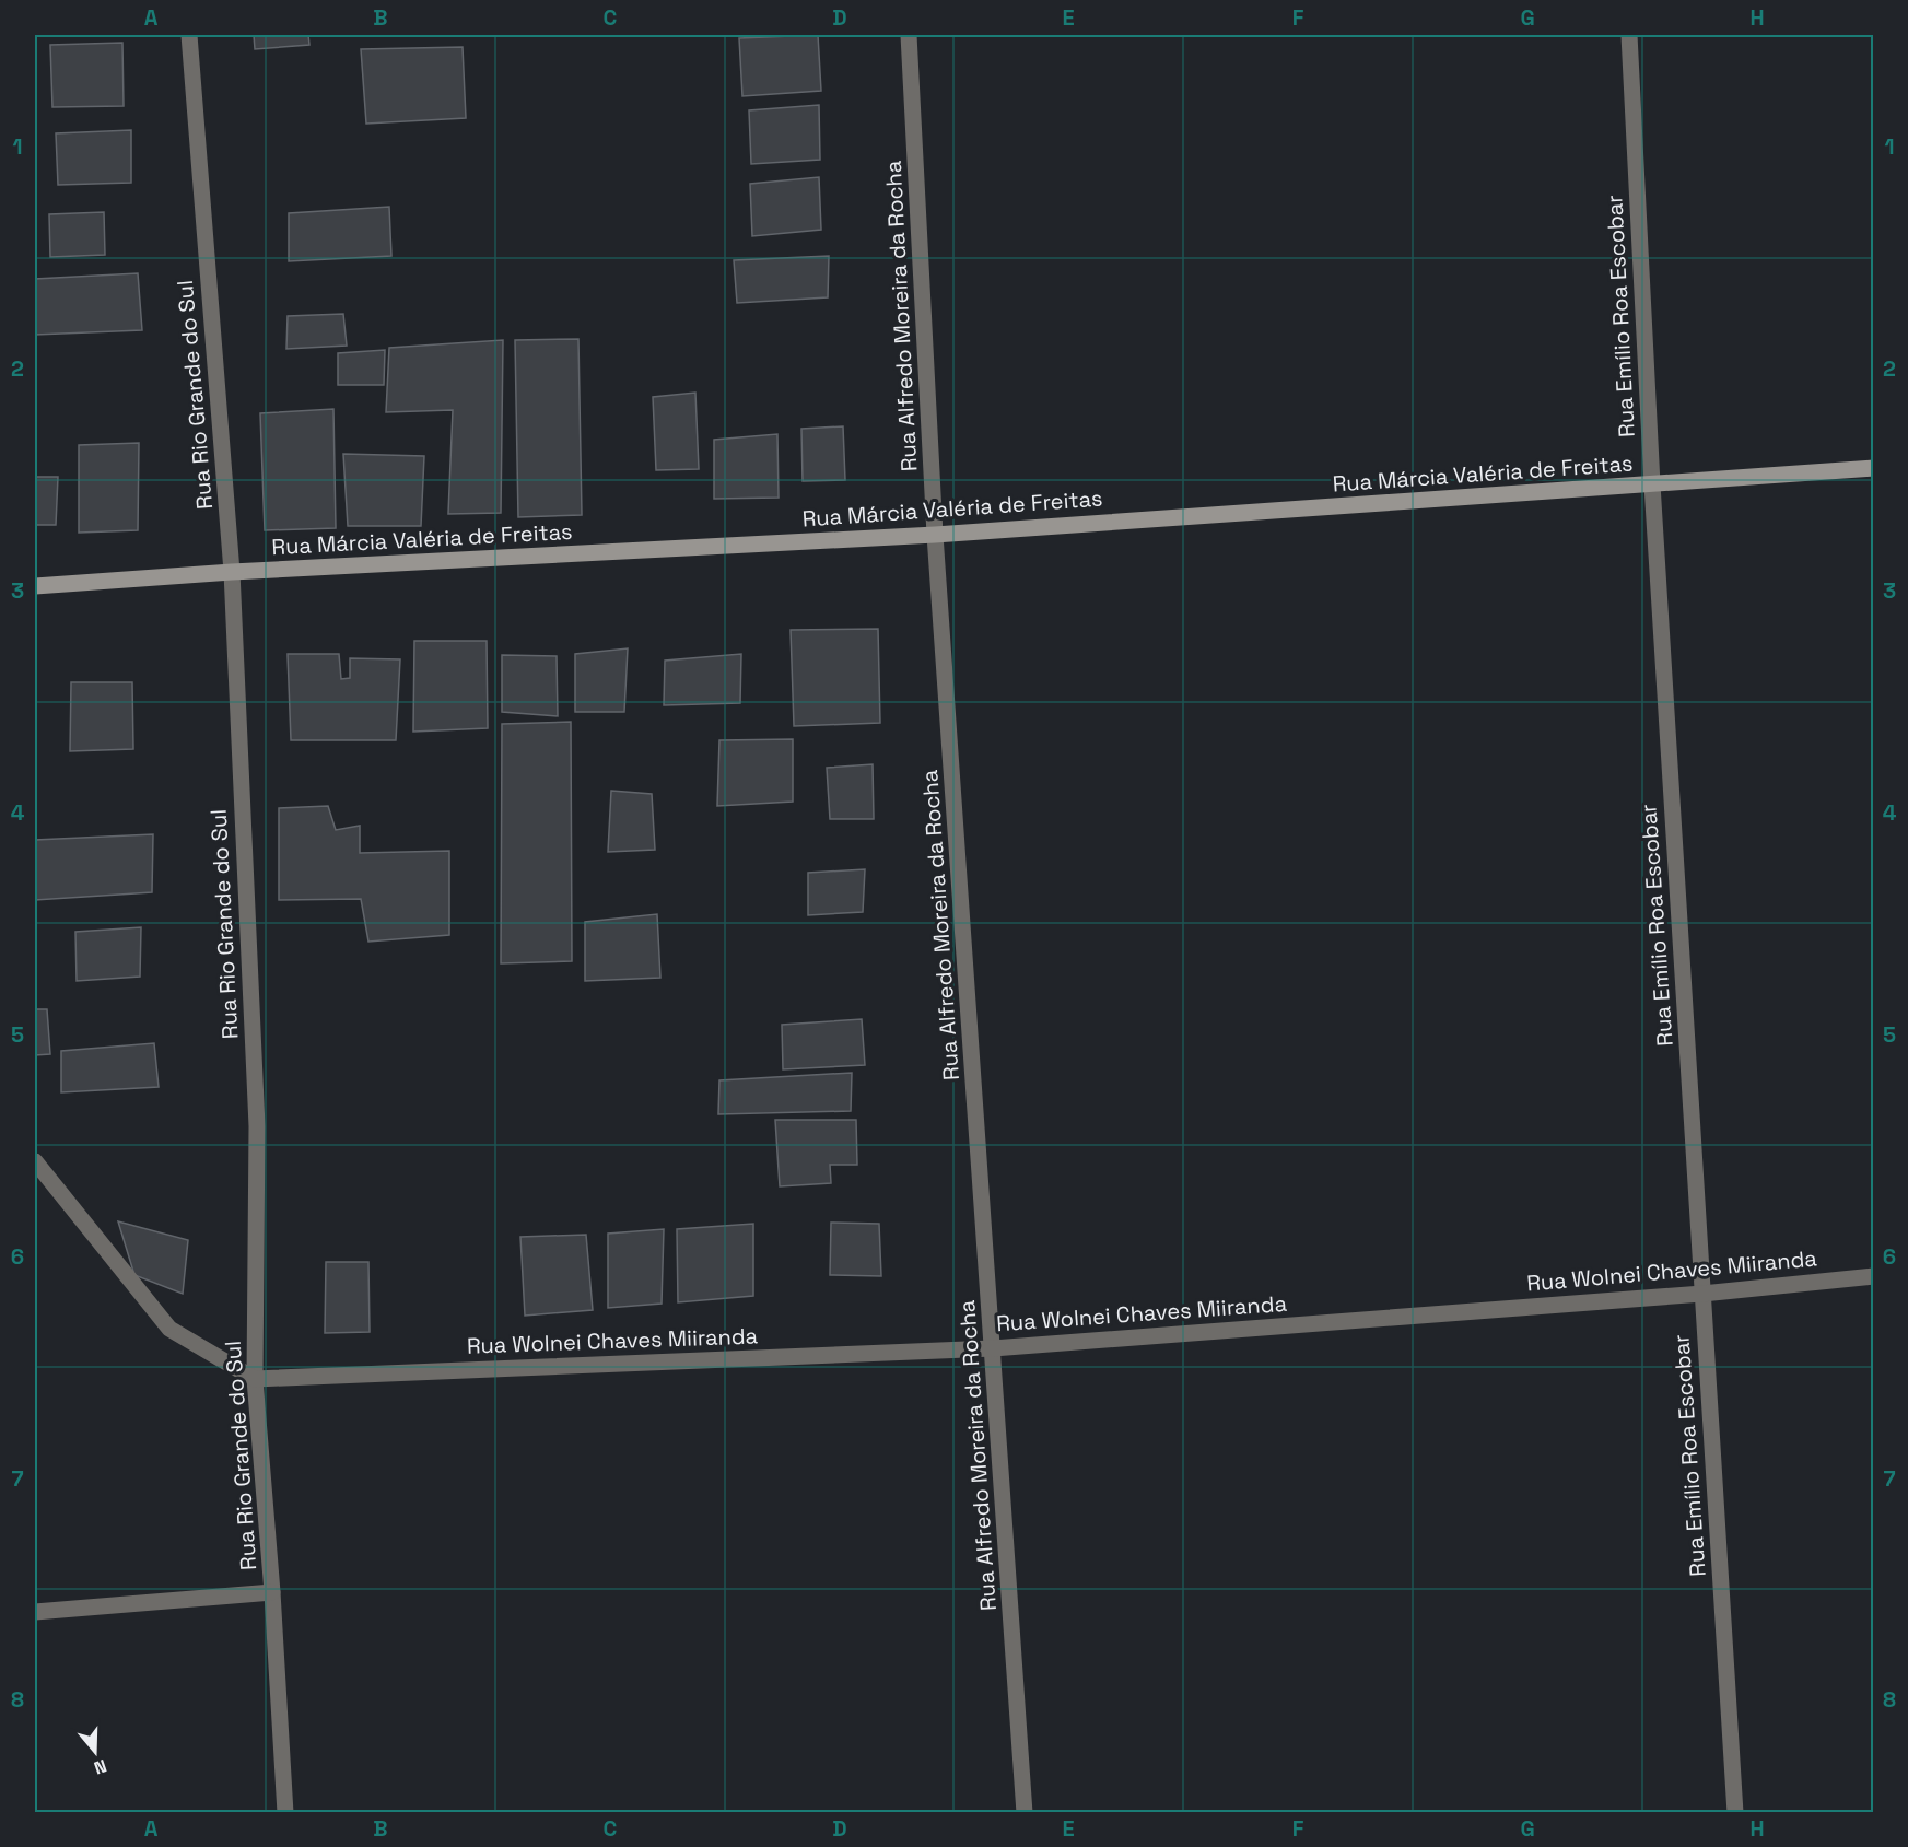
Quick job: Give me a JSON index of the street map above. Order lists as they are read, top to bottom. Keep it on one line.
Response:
{"streets":{"street":["Rua Alfredo Moreira da Rocha","Rua Emílio Roa Escobar","Rua Rio Grande do Sul","Rua Márcia Valéria de Freitas","Rua Wolnei Chaves Miiranda"]},"crossings":[["Rua Alfredo Moreira da Rocha","Rua Márcia Valéria de Freitas"],["Rua Alfredo Moreira da Rocha","Rua Wolnei Chaves Miiranda"],["Rua Emílio Roa Escobar","Rua Márcia Valéria de Freitas"],["Rua Emílio Roa Escobar","Rua Wolnei Chaves Miiranda"],["Rua Rio Grande do Sul","Rua Márcia Valéria de Freitas"],["Rua Rio Grande do Sul","Rua Wolnei Chaves Miiranda"]],"north":"bottom","grid":{"columns":["A","B","C","D","E","F","G","H"],"rows":["1","2","3","4","5","6","7","8"]}}
